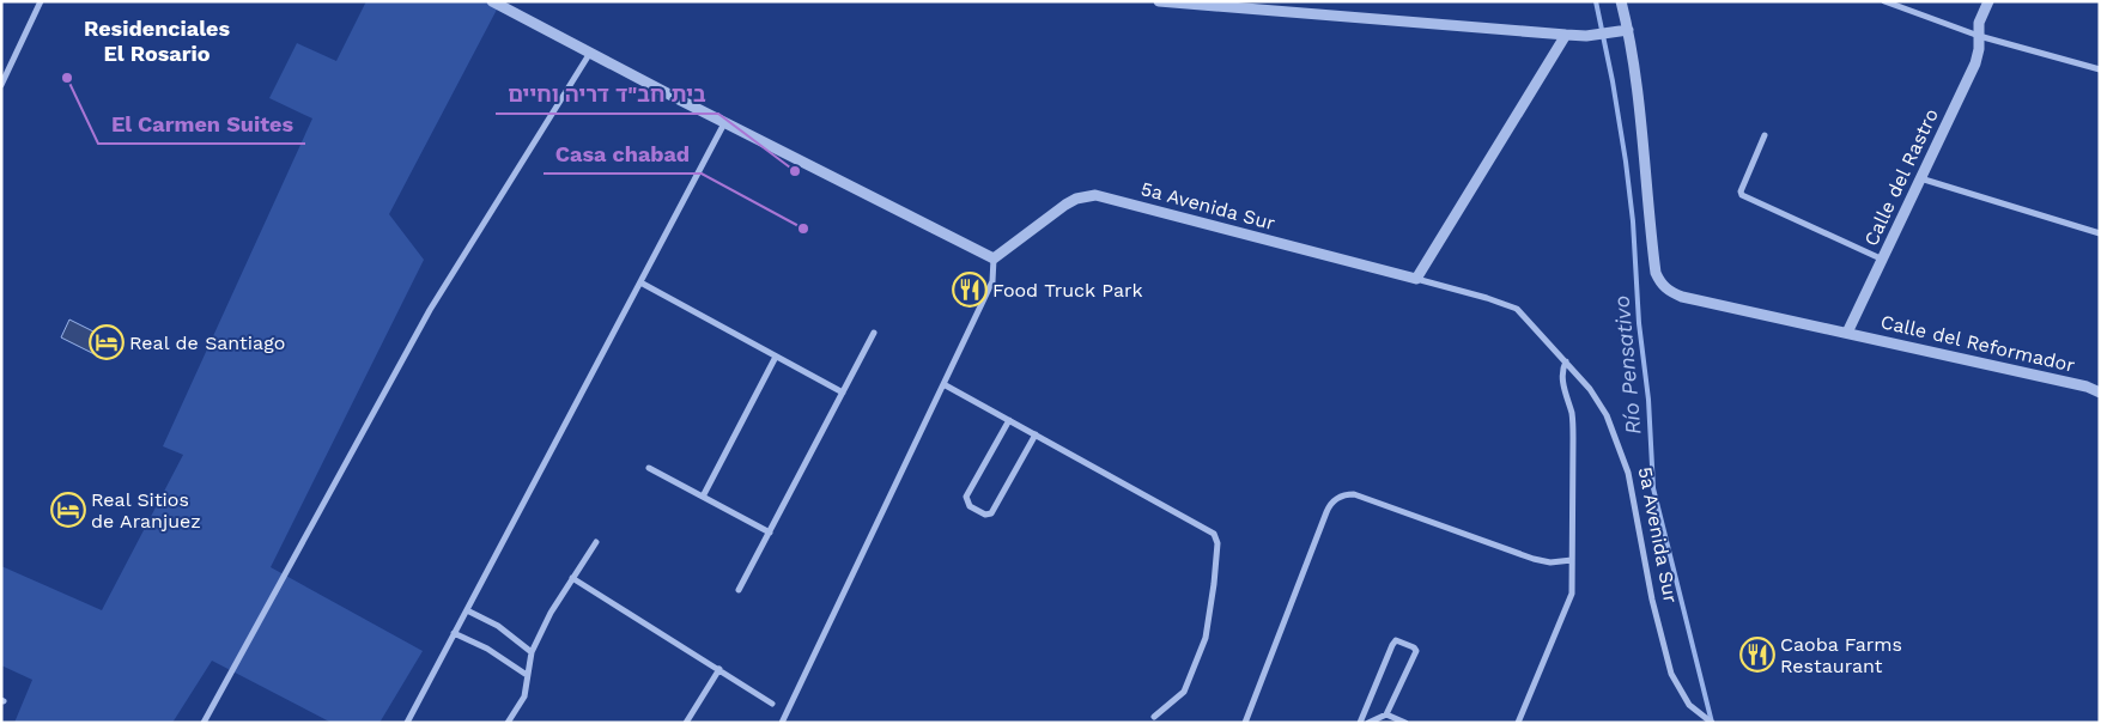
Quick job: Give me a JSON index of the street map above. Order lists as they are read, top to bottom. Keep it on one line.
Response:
{"streets":{"street":["Calle del Rastro","5a Avenida Sur","Calle del Reformador"]},"crossings":[["Calle del Rastro","Calle del Reformador"]],"districts":["Residenciales El Rosario"],"water":["Río Pensativo"],"places":{"other":["El Carmen Suites","בית חב\"ד דריה וחיים","Casa chabad"],"restaurant":["Food Truck Park","Caoba Farms Restaurant"],"hotel":["Real de Santiago","Real Sitios de Aranjuez"]}}
